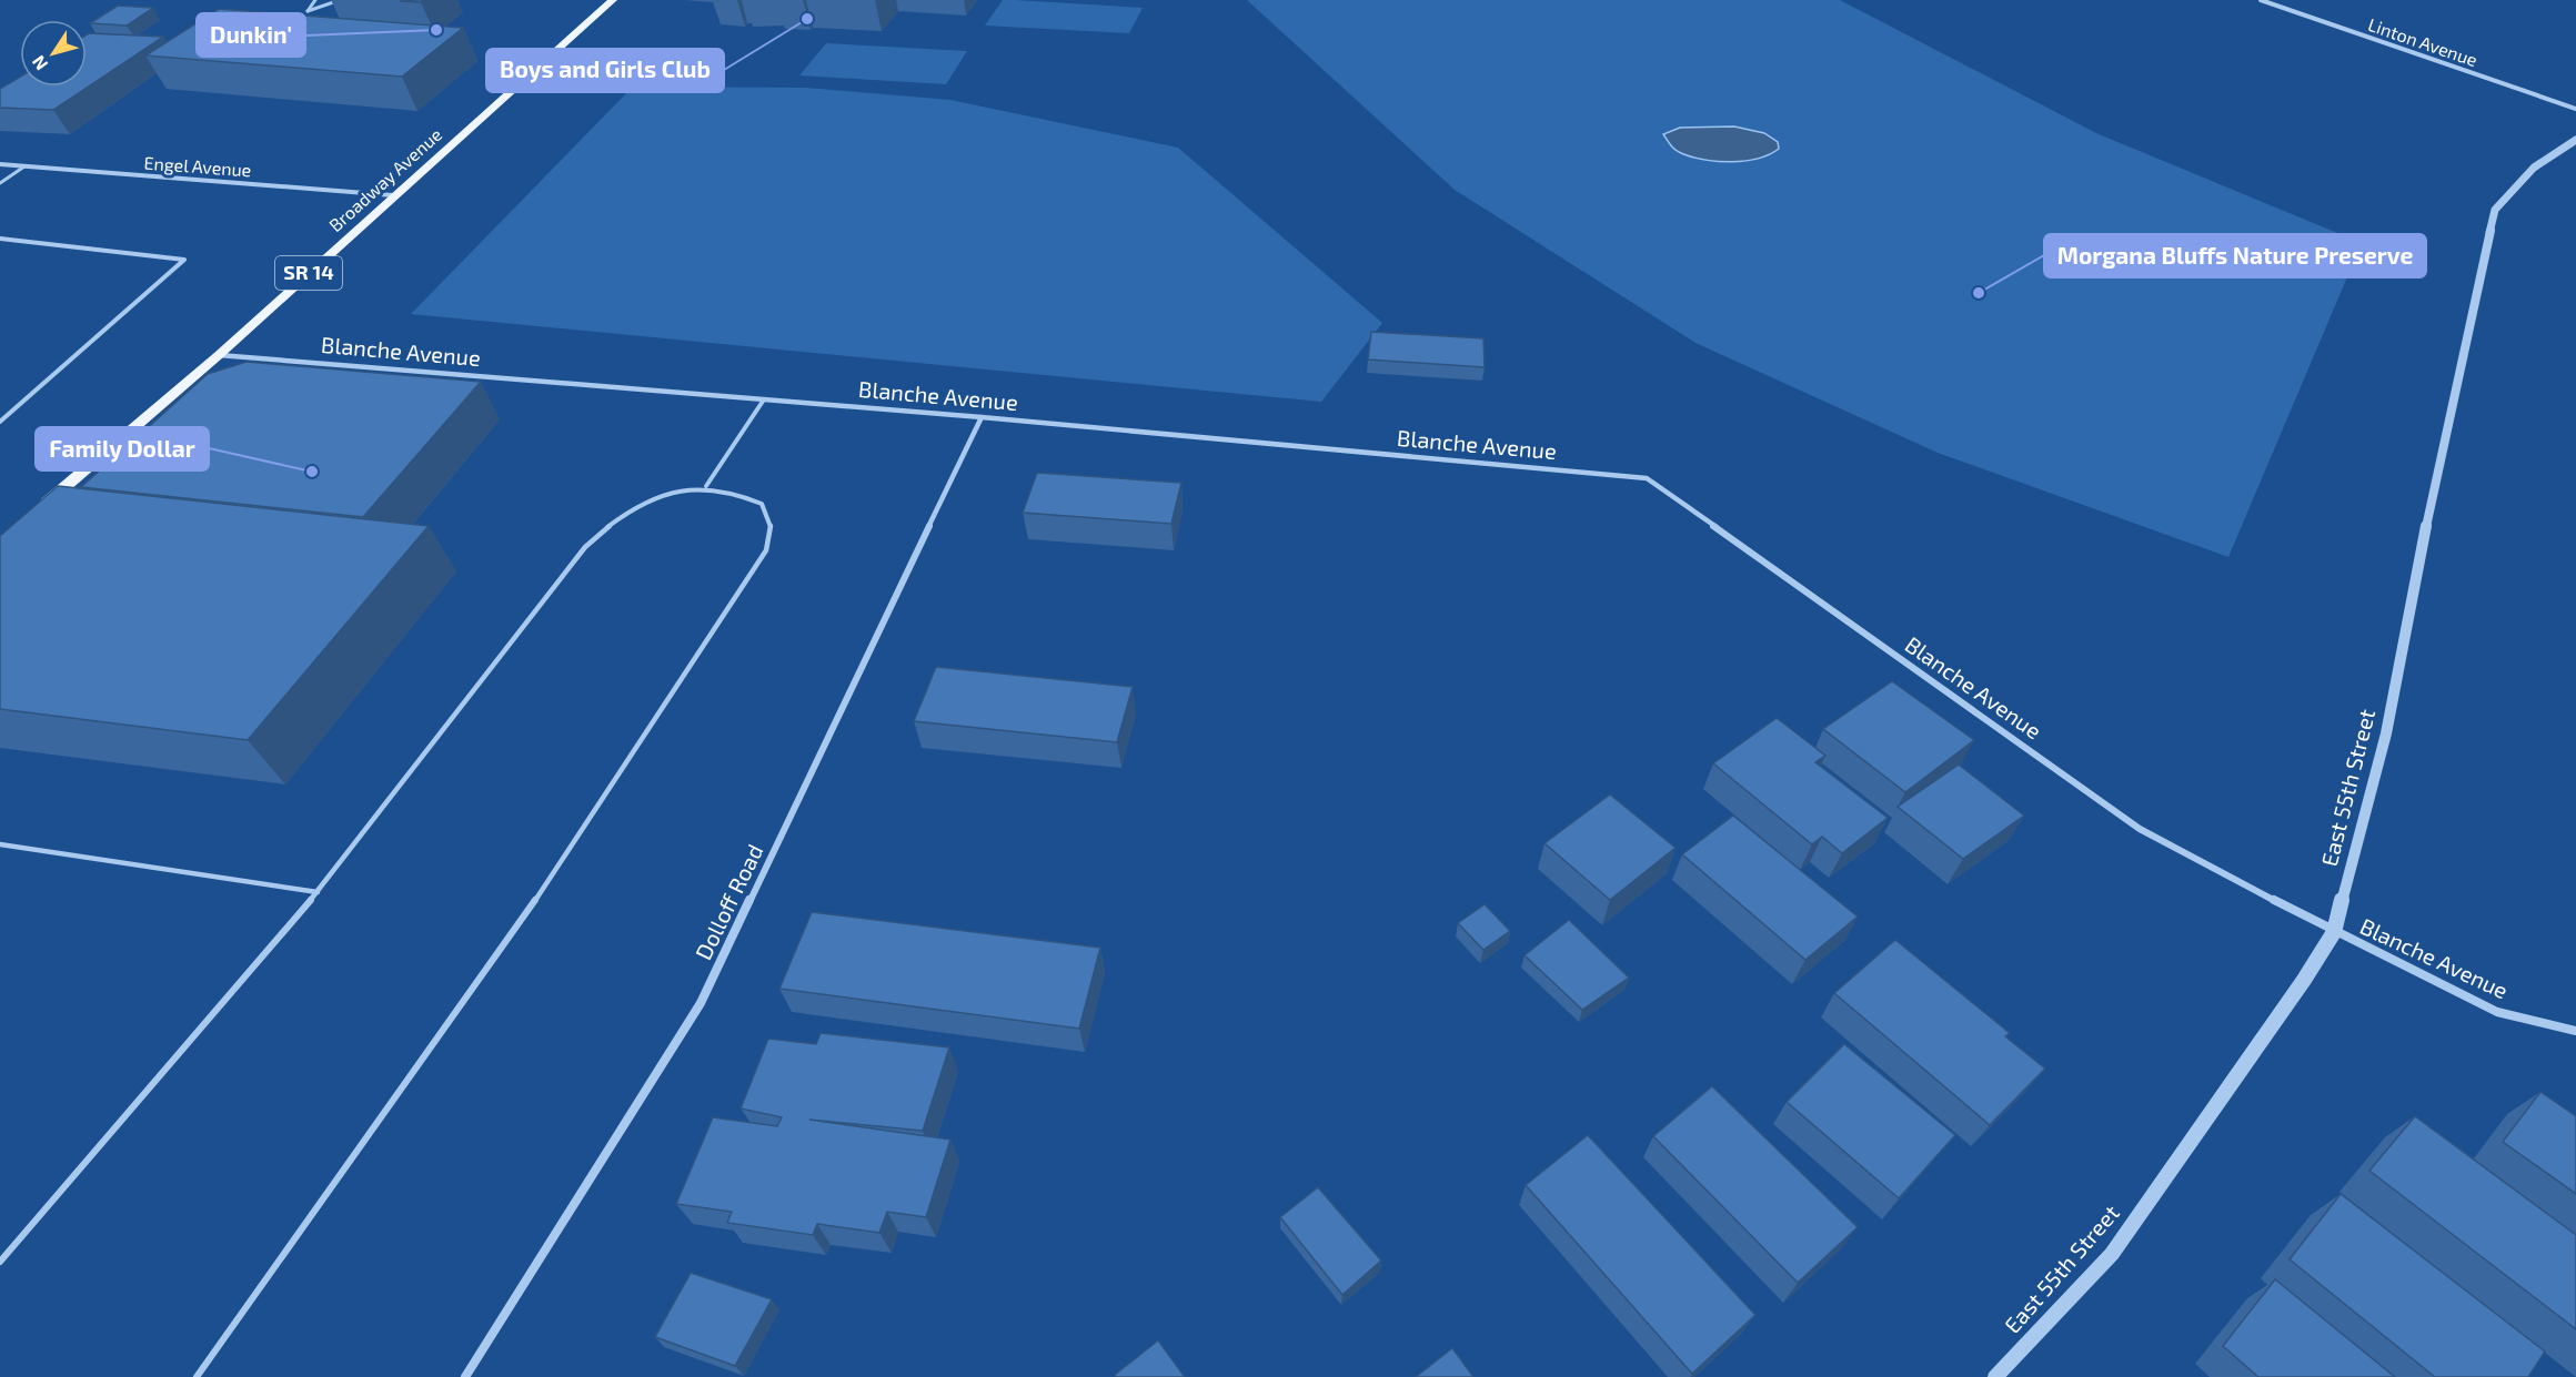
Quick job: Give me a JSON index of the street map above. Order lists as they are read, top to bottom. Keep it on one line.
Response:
{"streets":{"main road":["Broadway Avenue","SR 14"],"street":["Linton Avenue","Engel Avenue","Blanche Avenue","East 55th Street","Dolloff Road"]},"crossings":[["Engel Avenue","Broadway Avenue"],["Broadway Avenue","Blanche Avenue"],["Blanche Avenue","East 55th Street"],["Blanche Avenue","Dolloff Road"]],"places":["Boys and Girls Club","Dunkin'","Morgana Bluffs Nature Preserve","Family Dollar"],"north":"bottom left"}
